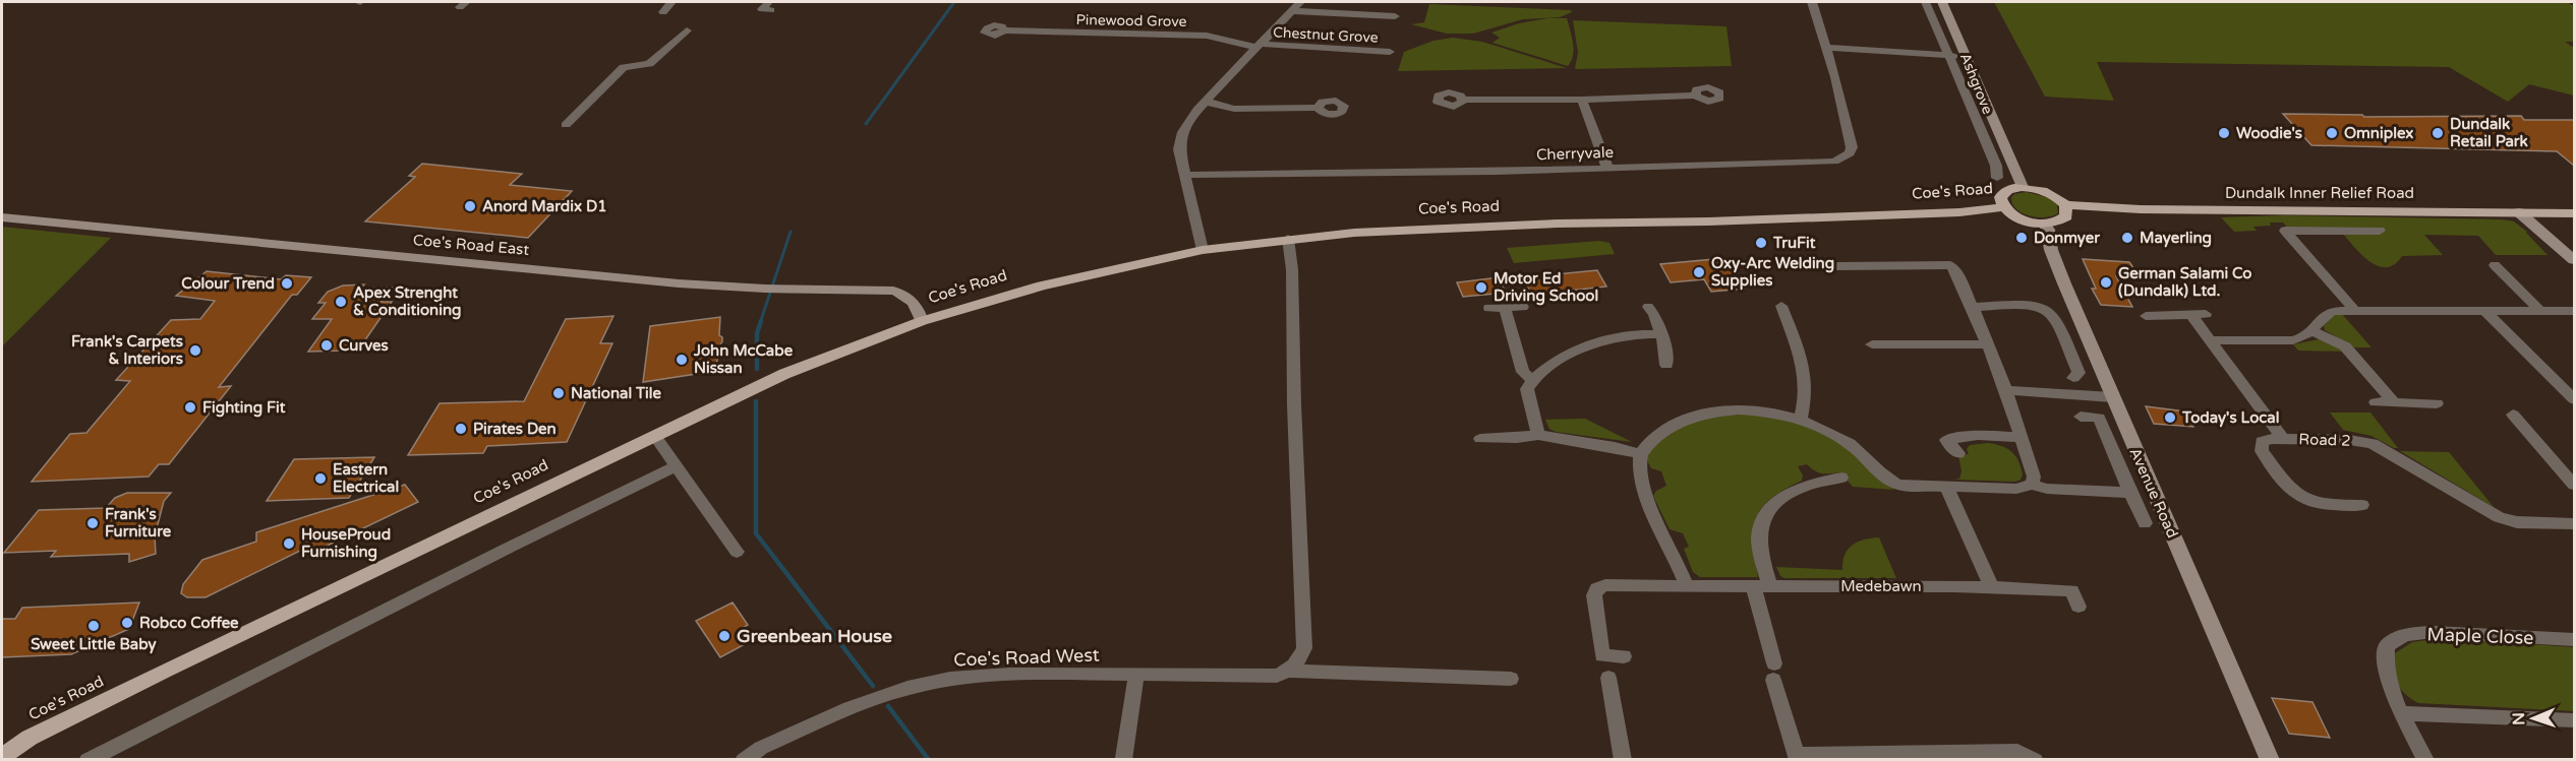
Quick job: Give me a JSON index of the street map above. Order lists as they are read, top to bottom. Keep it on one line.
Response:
{"streets":{"main road":["Coe's Road","Dundalk Inner Relief Road"],"street":["Pinewood Grove","Chestnut Grove","Ashgrove","Cherryvale","Coe's Road East","Road 2","Avenue Road","Medebawn","Maple Close","Coe's Road West"]},"crossings":[["Pinewood Grove","Chestnut Grove"],["Coe's Road","Coe's Road East"]],"places":["Woodie's","Omniplex","Dundalk Retail Park","Anord Mardix D1","Donmyer","Mayerling","TruFit","Oxy-Arc Welding Supplies","German Salami Co (Dundalk) Ltd.","Colour Trend","Motor Ed Driving School","Apex Strenght & Conditioning","Curves","Frank's Carpets & Interiors","John McCabe Nissan","National Tile","Fighting Fit","Today's Local","Pirates Den","Eastern Electrical","Frank's Furniture","HouseProud Furnishing","Robco Coffee","Sweet Little Baby","Greenbean House"],"north":"left"}
